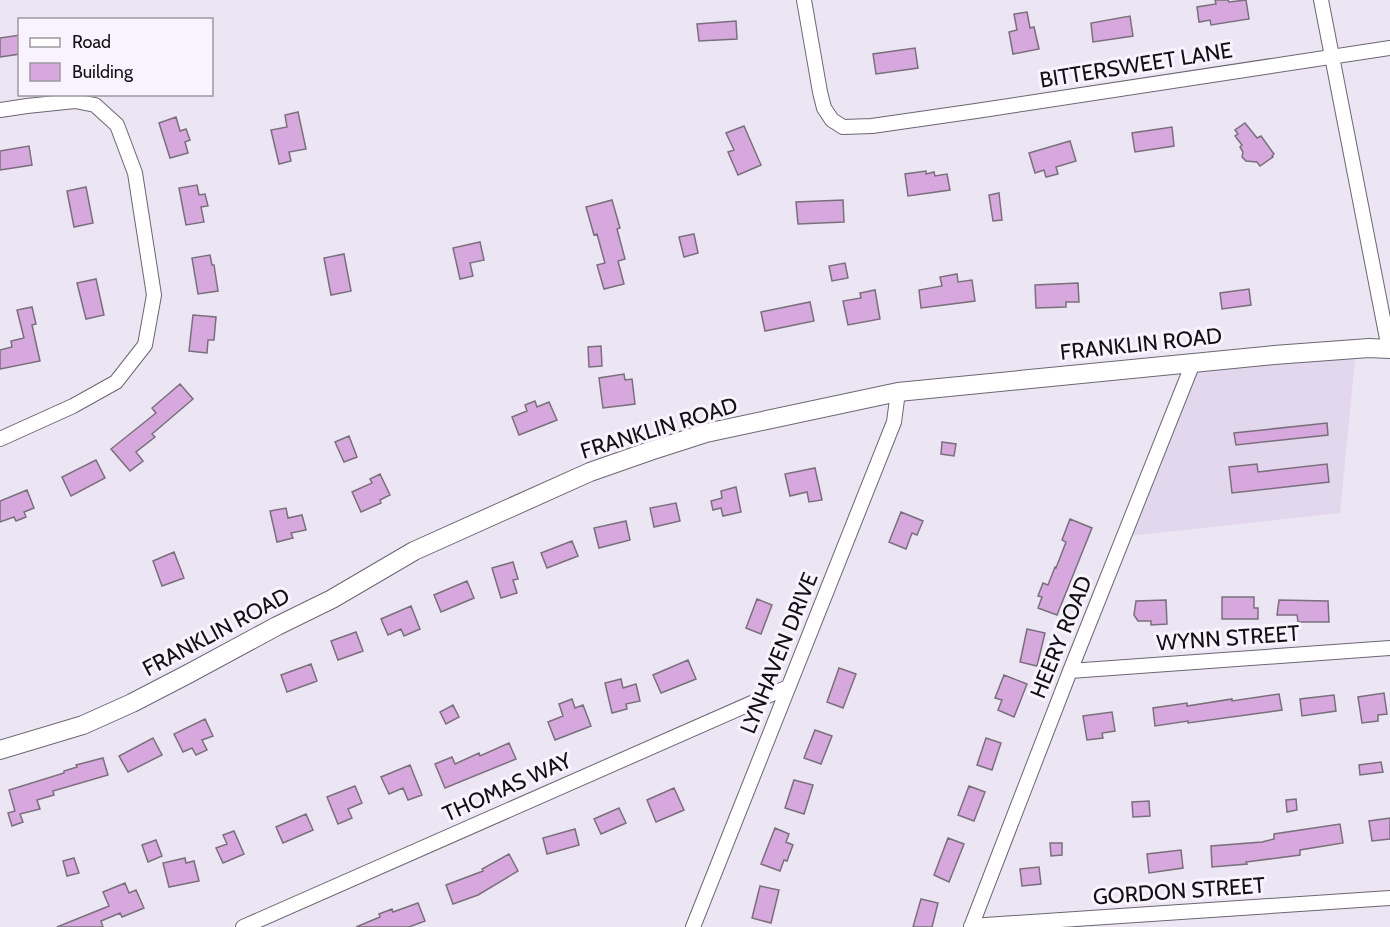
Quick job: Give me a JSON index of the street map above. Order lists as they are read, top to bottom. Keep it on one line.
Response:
{"streets":{"main road":["FRANKLIN ROAD"],"street":["BITTERSWEET LANE","HEERY ROAD","WYNN STREET","LYNHAVEN DRIVE","THOMAS WAY","GORDON STREET"]},"crossings":[["FRANKLIN ROAD","HEERY ROAD"],["FRANKLIN ROAD","LYNHAVEN DRIVE"],["HEERY ROAD","WYNN STREET"],["HEERY ROAD","GORDON STREET"],["LYNHAVEN DRIVE","THOMAS WAY"]],"legend":["Road","Building"]}
